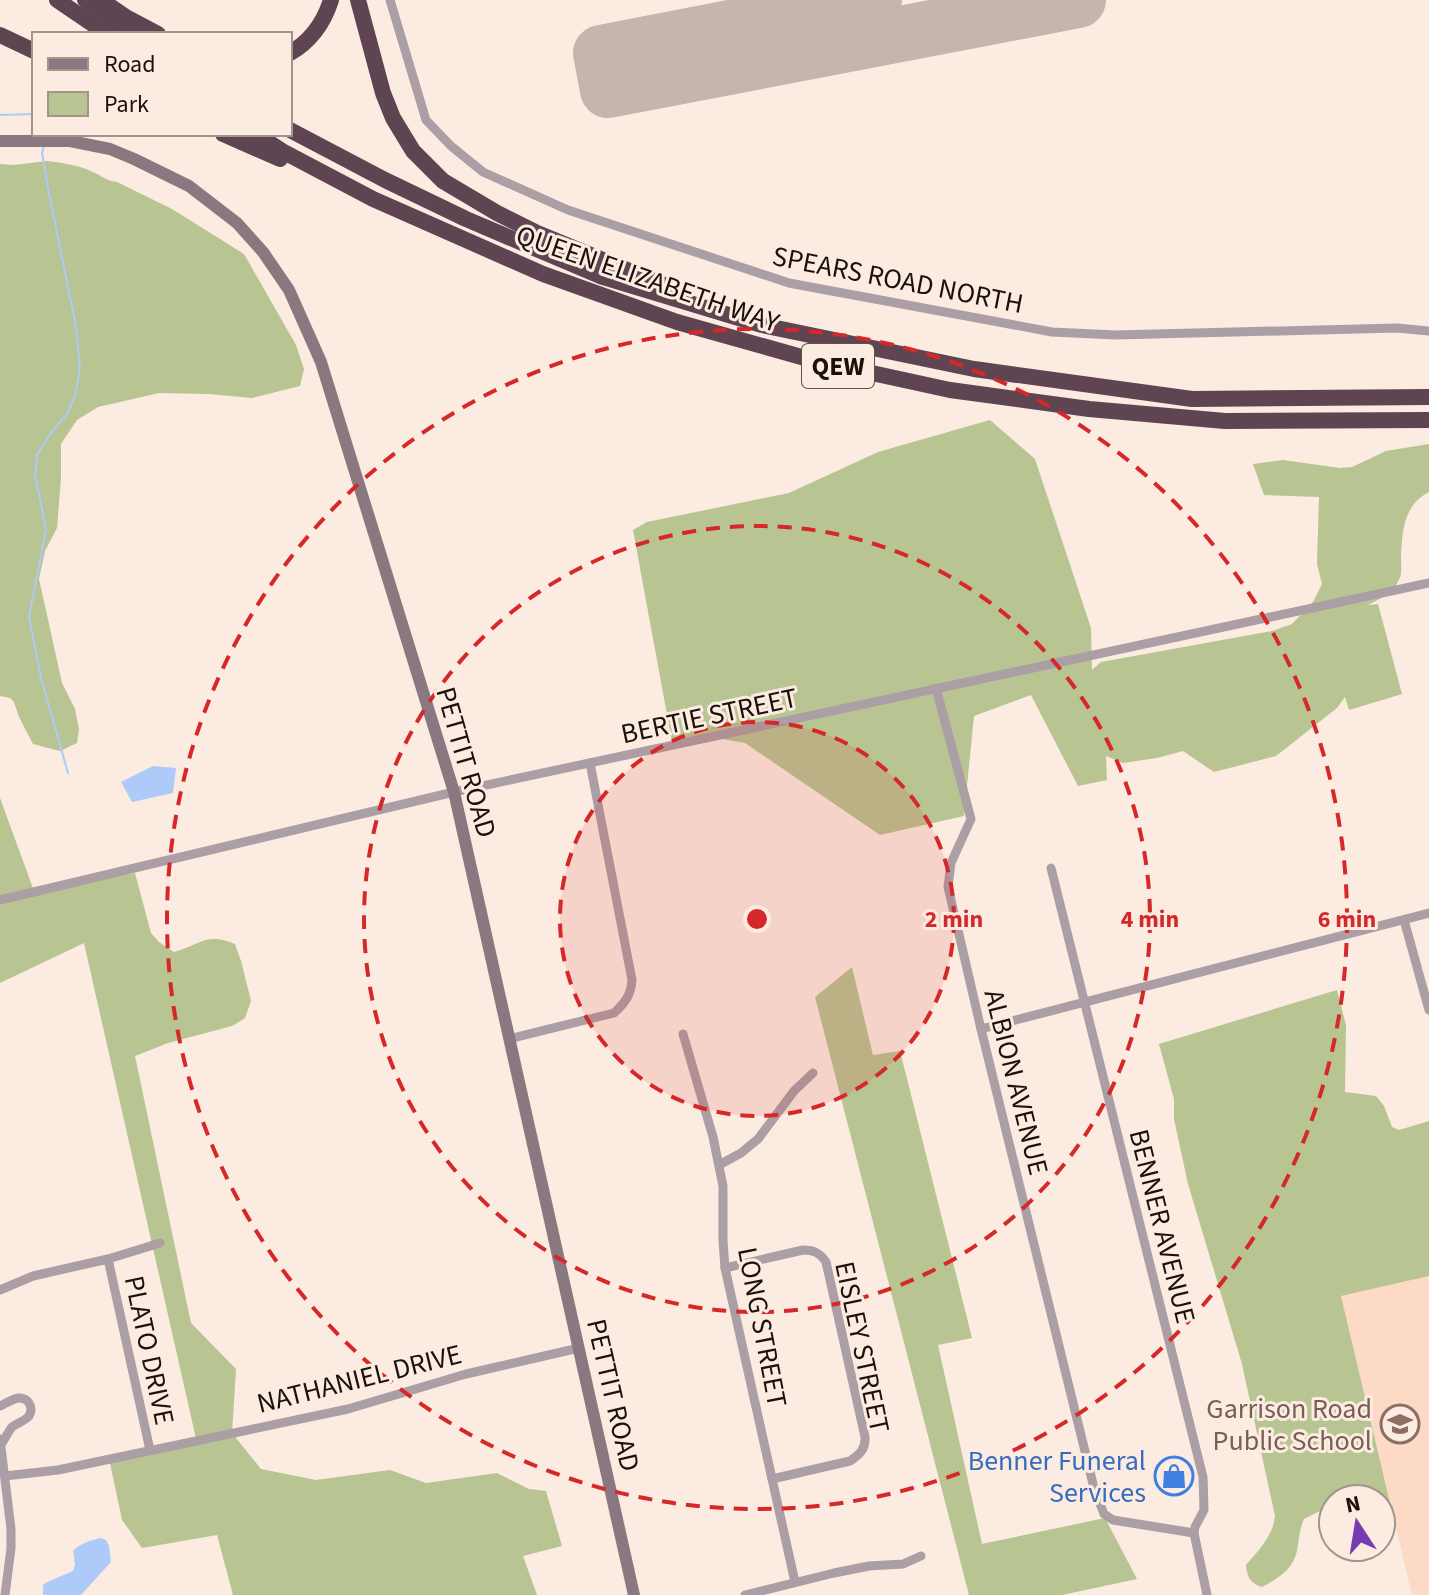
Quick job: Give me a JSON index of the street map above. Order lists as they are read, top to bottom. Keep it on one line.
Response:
{"streets":{"highway":["QUEEN ELIZABETH WAY","QEW"],"street":["SPEARS ROAD NORTH","BERTIE STREET","PETTIT ROAD","ALBION AVENUE","BENNER AVENUE","LONG STREET","EISLEY STREET","PLATO DRIVE","NATHANIEL DRIVE"]},"crossings":[["BERTIE STREET","PETTIT ROAD"],["BERTIE STREET","ALBION AVENUE"],["PETTIT ROAD","NATHANIEL DRIVE"],["ALBION AVENUE","BENNER AVENUE"],["LONG STREET","EISLEY STREET"],["PLATO DRIVE","NATHANIEL DRIVE"]],"places":{"school or university":["Garrison Road Public School"],"shop":["Benner Funeral Services"]},"legend":["Road","Park"],"north":"top","rings":["2 min","4 min","6 min"]}
